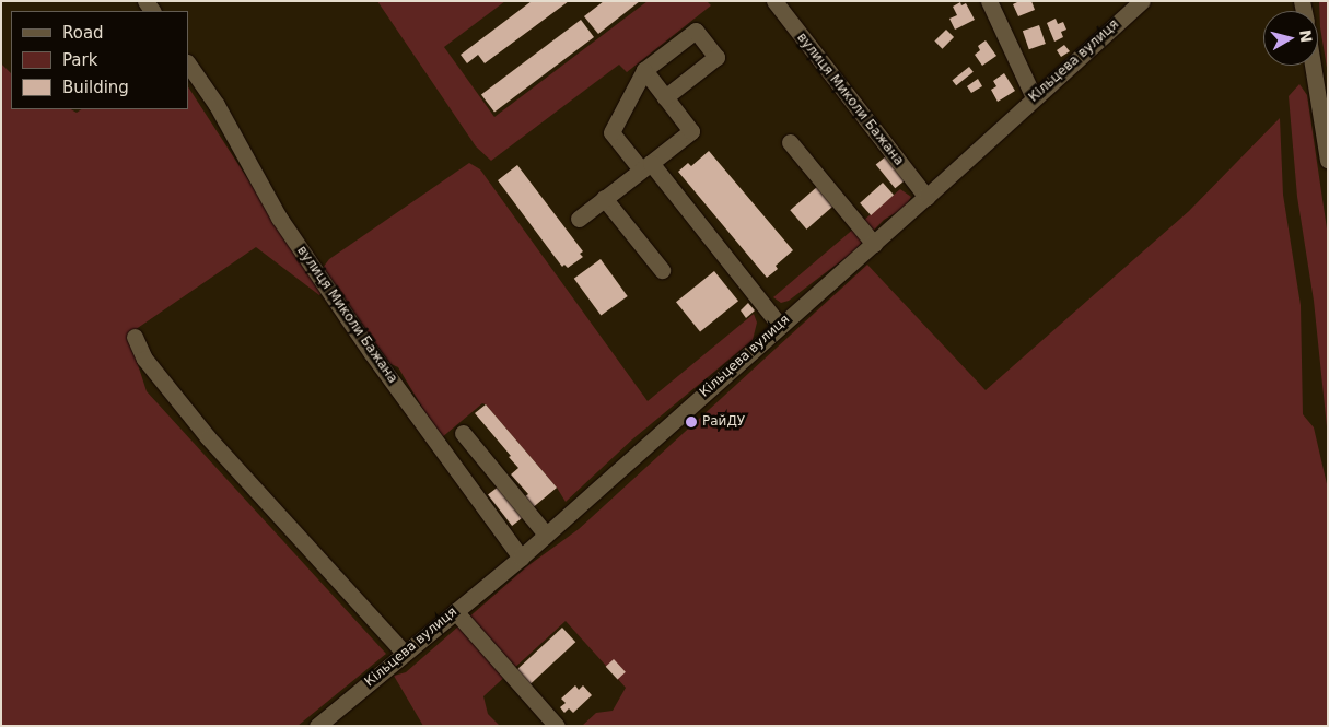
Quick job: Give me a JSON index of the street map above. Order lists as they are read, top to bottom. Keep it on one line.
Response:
{"streets":{"street":["Кільцева вулиця","вулиця Миколи Бажана"]},"crossings":[["Кільцева вулиця","вулиця Миколи Бажана"]],"places":["РайДУ"],"legend":["Road","Park","Building"],"north":"right"}
